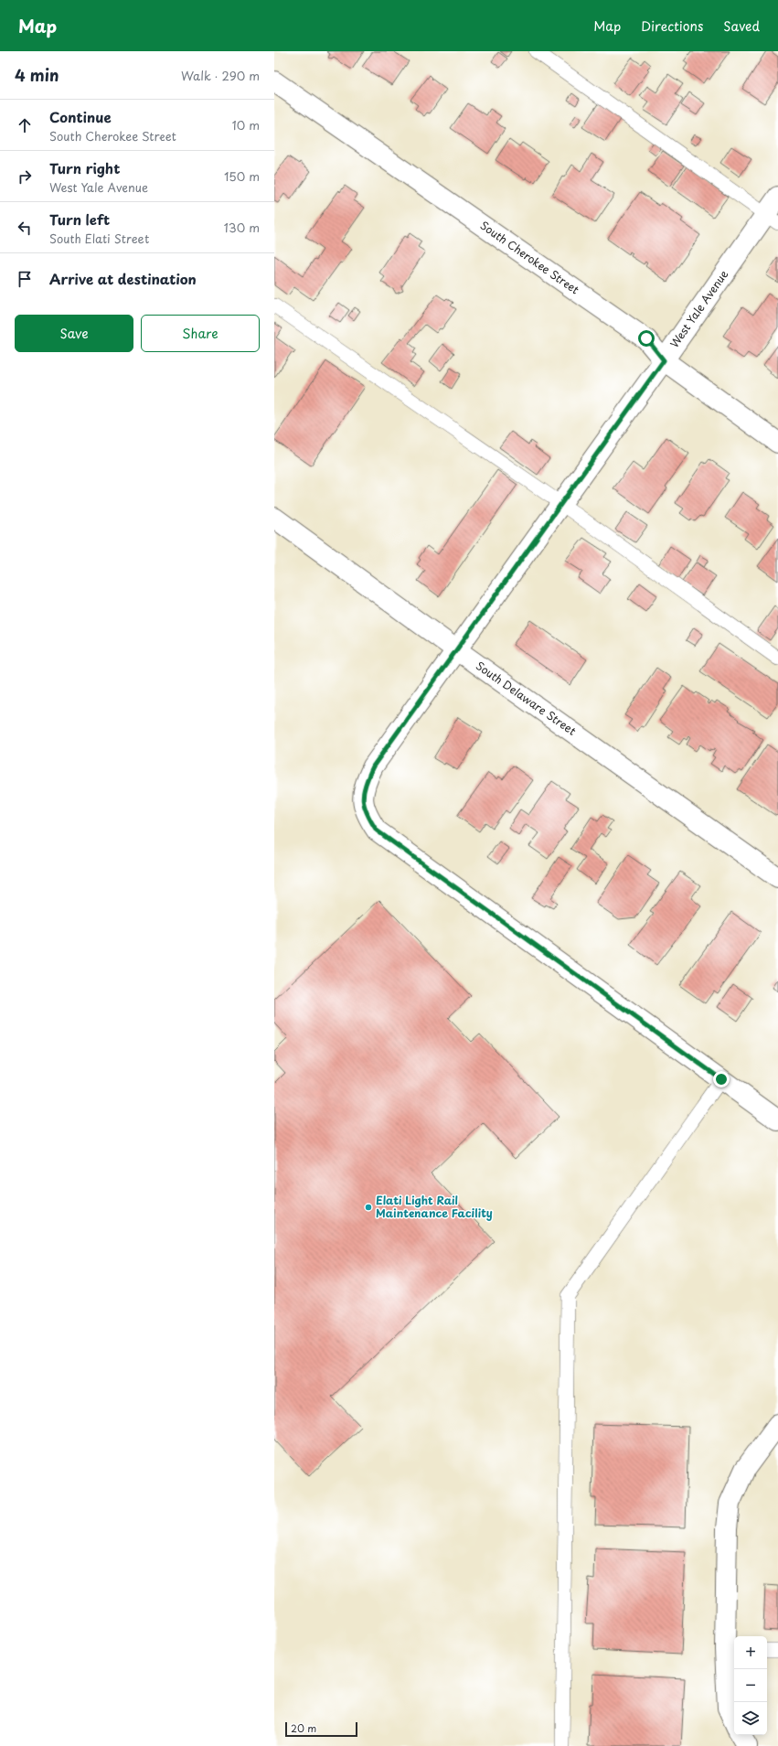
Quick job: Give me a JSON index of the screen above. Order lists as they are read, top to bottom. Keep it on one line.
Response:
{"streets":{"street":["South Cherokee Street","West Yale Avenue","South Delaware Street"]},"crossings":[["South Cherokee Street","West Yale Avenue"],["West Yale Avenue","South Delaware Street"]],"places":["Elati Light Rail Maintenance Facility"],"scale_bar":"20 m","page":{"header":"Map","nav":["Map","Directions","Saved"],"heading":["4 min","Walk · 290 m"],"list":[["Continue","South Cherokee Street","10 m"],["Turn right","West Yale Avenue","150 m"],["Turn left","South Elati Street","130 m"],"Arrive at destination"],"buttons":["Save","Share"],"map_buttons":["+","−"],"scale":"20 m"}}
